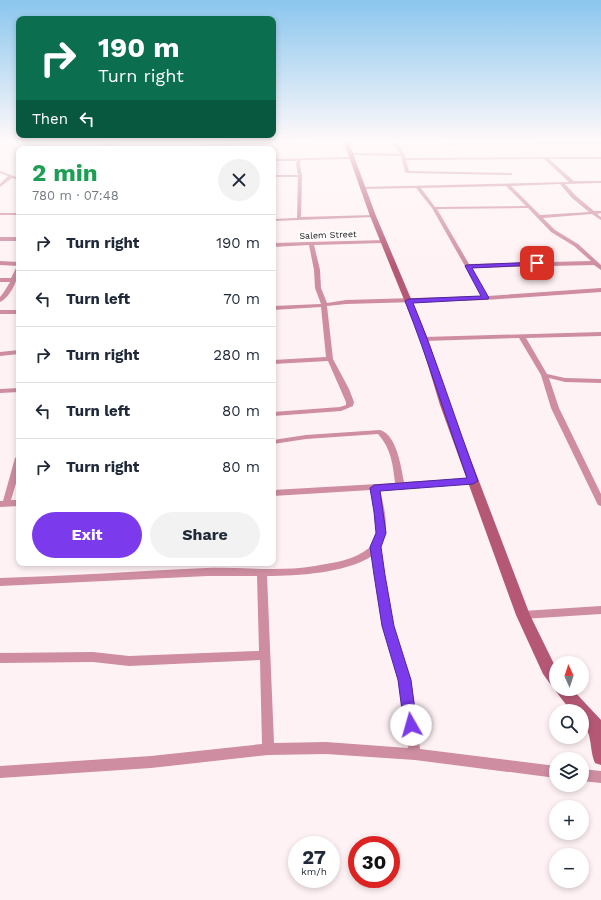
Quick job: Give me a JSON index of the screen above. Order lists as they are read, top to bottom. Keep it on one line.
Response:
{"streets":{"street":["Salem Street"]},"north":"top","page":{"turn":["190 m","Turn right"],"then":"Then","heading":["2 min","780 m · 07:48"],"list":[{"name":"Turn right","value":"190 m"},{"name":"Turn left","value":"70 m"},{"name":"Turn right","value":"280 m"},{"name":"Turn left","value":"80 m"},{"name":"Turn right","value":"80 m"}],"buttons":["Exit","Share"],"map_buttons":["+","−"],"speed":"27 km/h","limit":"30"}}
